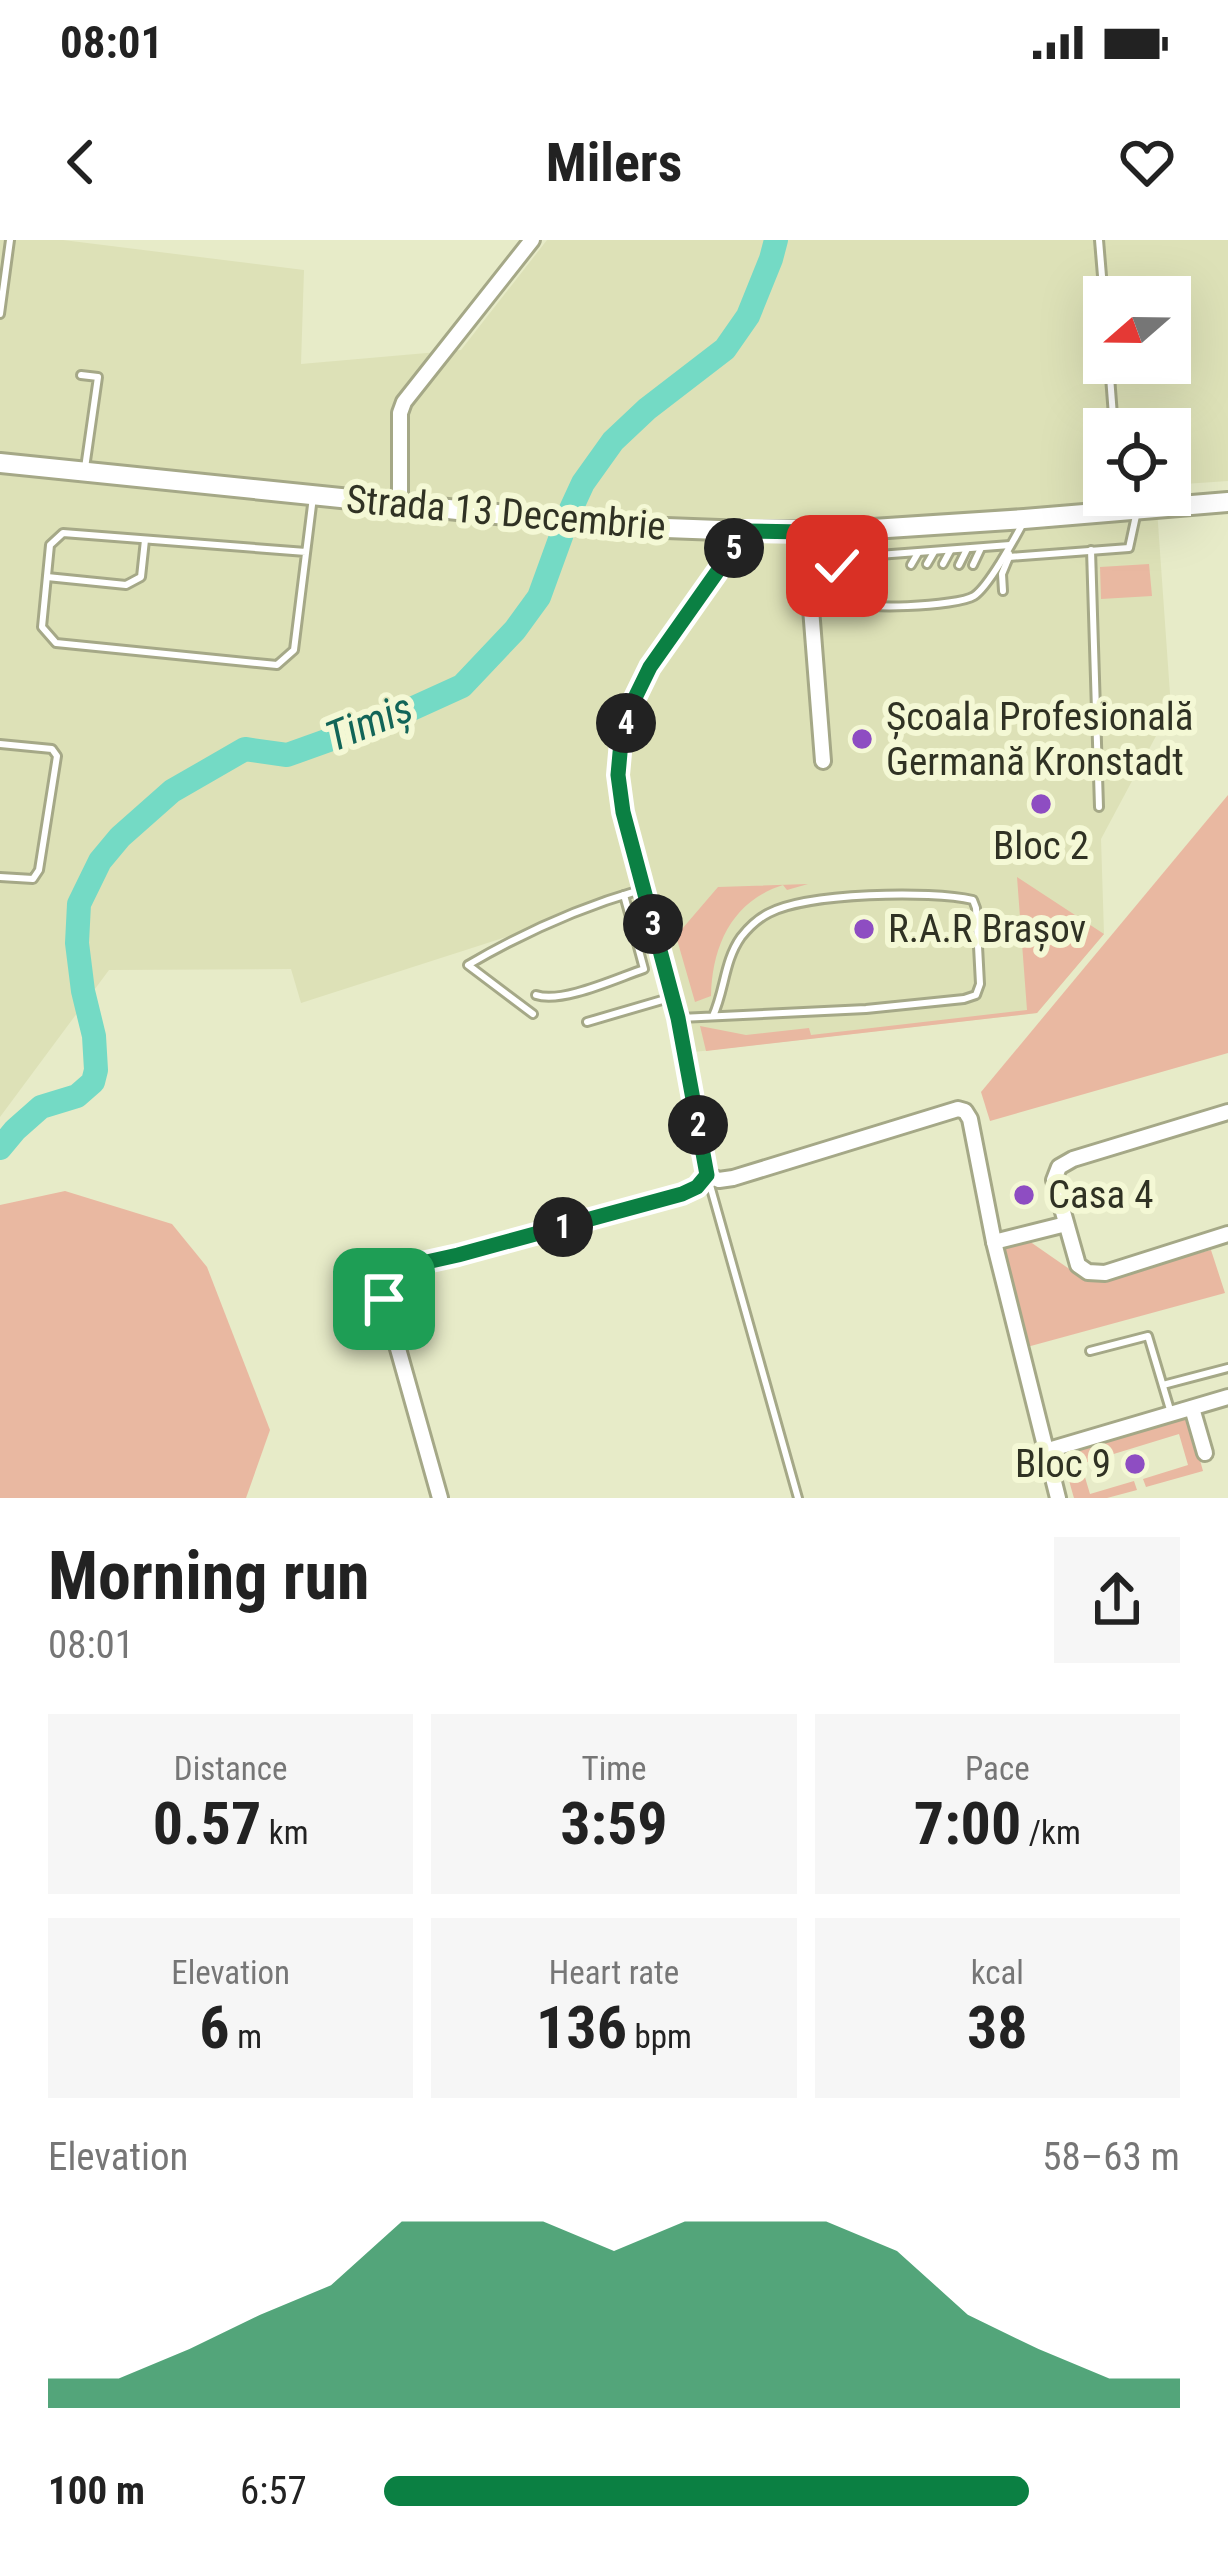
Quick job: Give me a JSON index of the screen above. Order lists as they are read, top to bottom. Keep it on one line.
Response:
{"streets":{"main road":["Strada 13 Decembrie"]},"water":["Timiș"],"places":["Școala Profesională Germană Kronstadt","Bloc 2","R.A.R Brașov","Casa 4","Bloc 9"],"north":"left","page":{"status":"08:01","header":"Milers","pins":["5","4","3","2","1"],"heading":["Morning run","08:01"],"stats":[["Distance","0.57 km"],["Time","3:59"],["Pace","7:00 /km"],["Elevation","6 m"],["Heart rate","136 bpm"],["kcal","38"]],"chart":["Elevation","58–63 m"],"list":[{"name":"100 m","note":"6:57"}]}}
